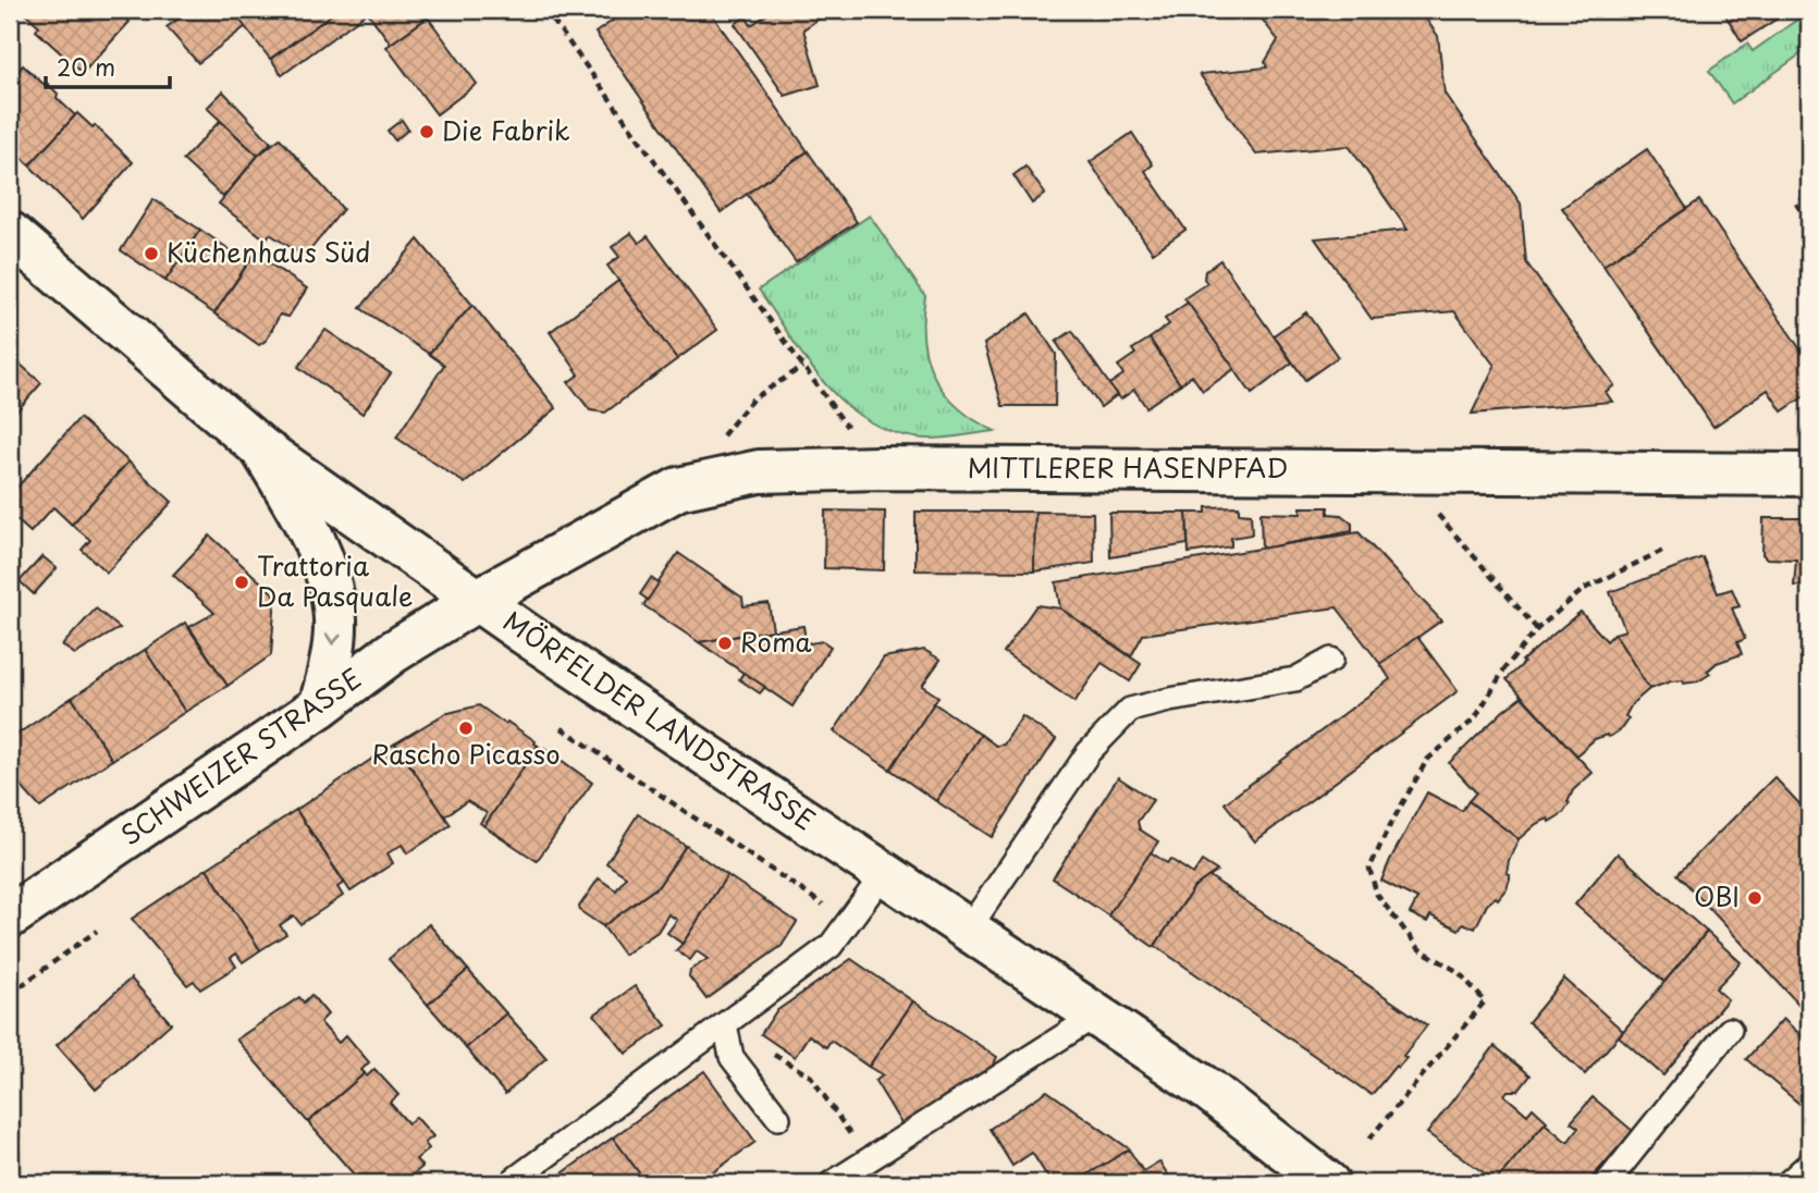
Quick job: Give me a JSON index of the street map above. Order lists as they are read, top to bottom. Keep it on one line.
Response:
{"streets":{"street":["MITTLERER HASENPFAD","MÖRFELDER LANDSTRASSE","SCHWEIZER STRASSE"]},"crossings":[["MITTLERER HASENPFAD","MÖRFELDER LANDSTRASSE"],["MITTLERER HASENPFAD","SCHWEIZER STRASSE"],["MÖRFELDER LANDSTRASSE","SCHWEIZER STRASSE"]],"places":["Die Fabrik","Küchenhaus Süd","Trattoria Da Pasquale","Roma","Rascho Picasso","OBI"],"scale_bar":"20 m"}
